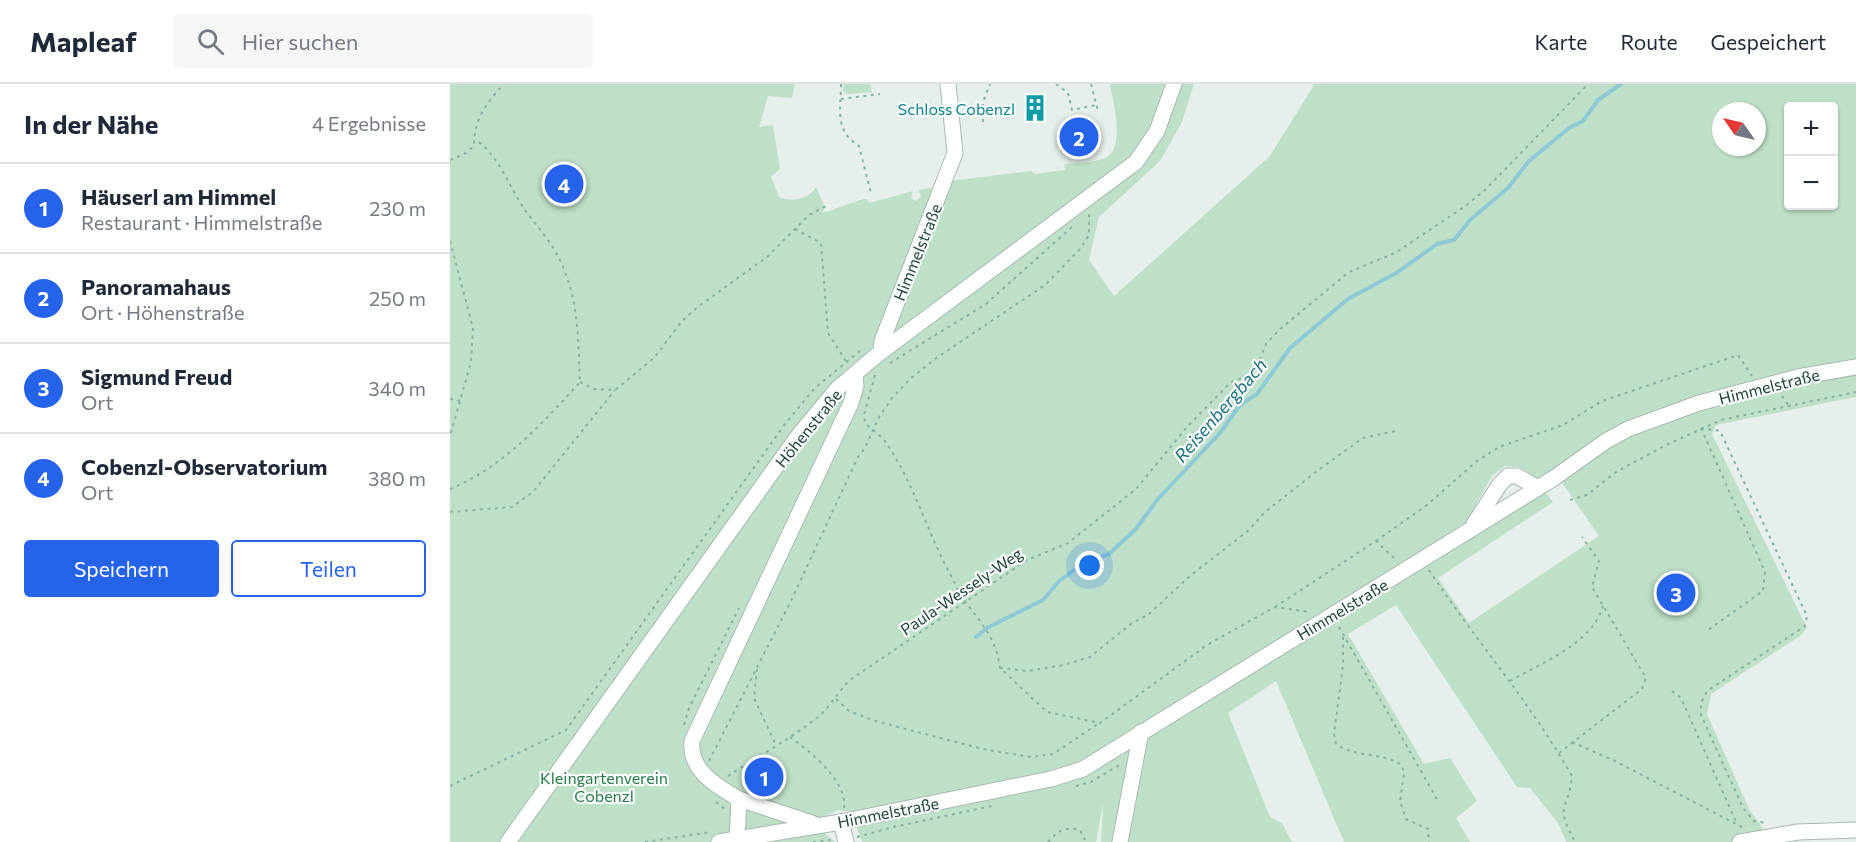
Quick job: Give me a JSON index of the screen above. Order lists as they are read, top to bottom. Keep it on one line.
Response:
{"streets":{"street":["Himmelstraße","Höhenstraße"],"path":["Paula-Wessely-Weg"]},"crossings":[["Himmelstraße","Höhenstraße"],["Himmelstraße","Paula-Wessely-Weg"]],"water":["Reisenbergbach"],"parks":["Kleingartenverein Cobenzl"],"places":{"building":["Schloss Cobenzl"]},"north":"top left","page":{"header":"Mapleaf","search":"Hier suchen","nav":["Karte","Route","Gespeichert"],"heading":["In der Nähe","4 Ergebnisse"],"map_buttons":["+","−"],"pins":["2","4","3","1"],"list":[{"mark":"1","name":"Häuserl am Himmel","note":"Restaurant · Himmelstraße","value":"230 m"},{"mark":"2","name":"Panoramahaus","note":"Ort · Höhenstraße","value":"250 m"},{"mark":"3","name":"Sigmund Freud","note":"Ort","value":"340 m"},{"mark":"4","name":"Cobenzl-Observatorium","note":"Ort","value":"380 m"}],"buttons":["Speichern","Teilen"]}}
